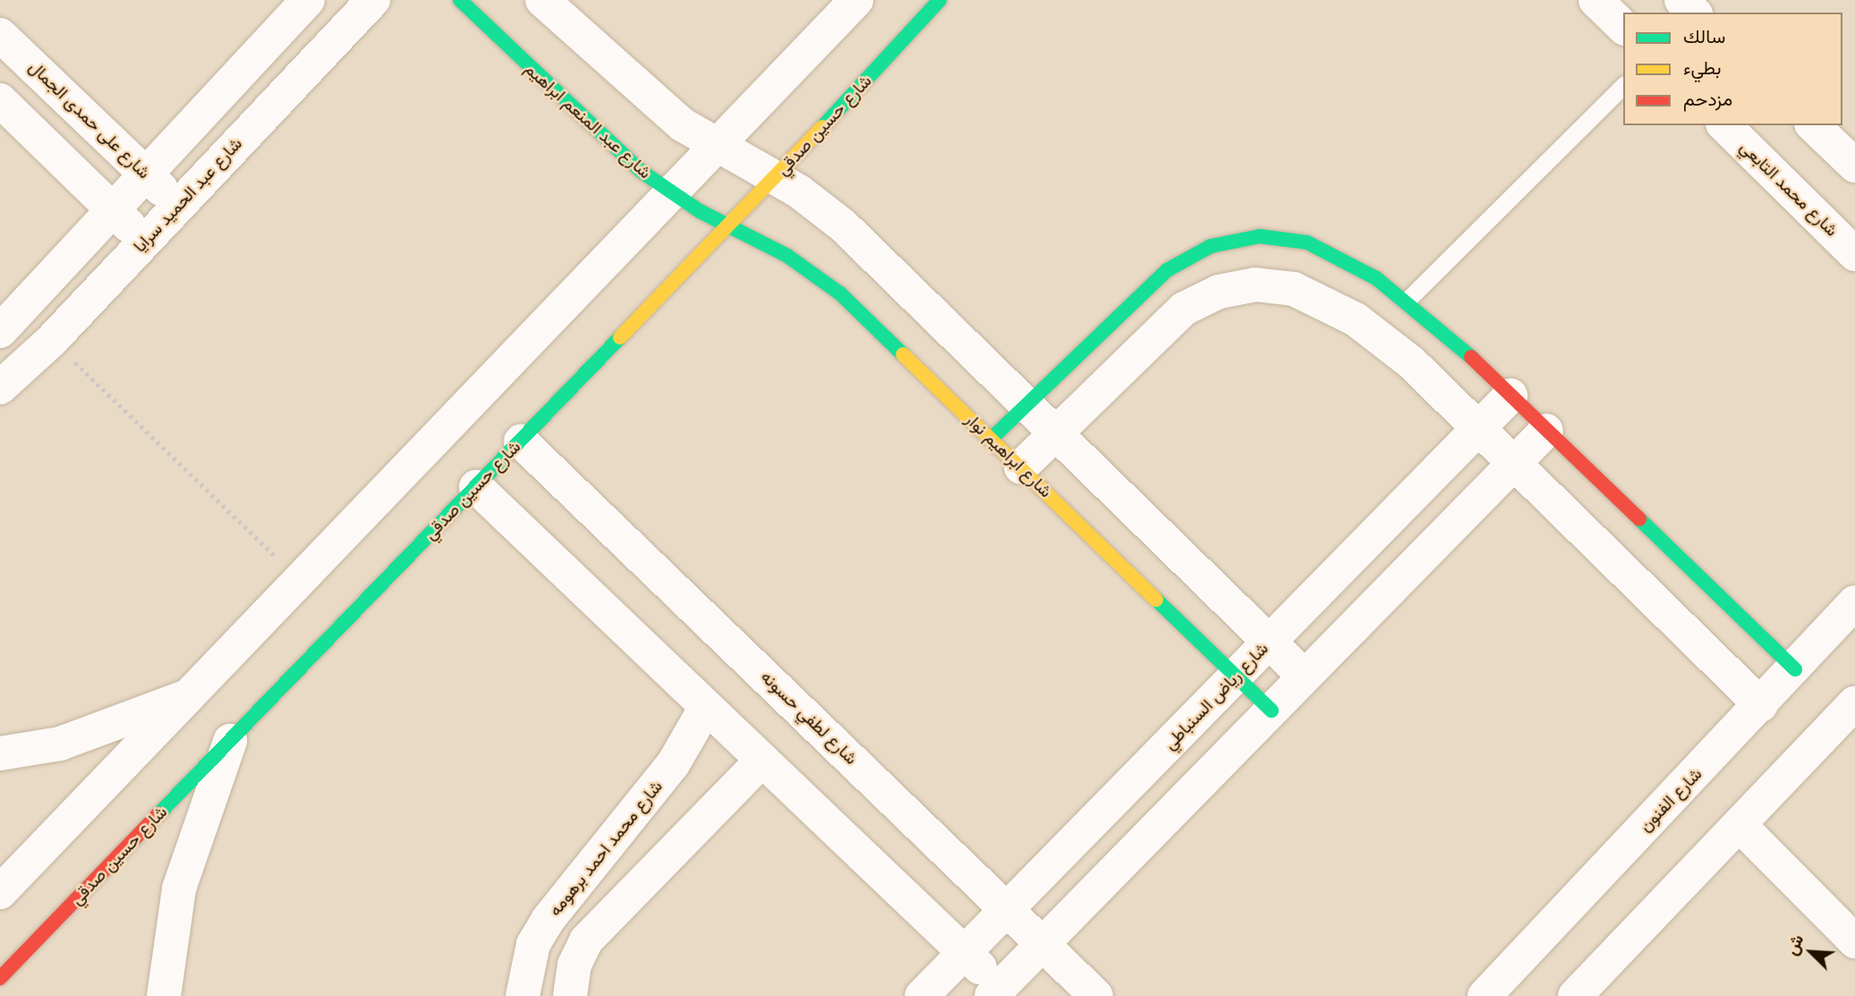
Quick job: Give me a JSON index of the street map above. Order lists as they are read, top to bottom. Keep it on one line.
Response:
{"streets":{"street":["شارع على حمدى الجمال","شارع عبد المنعم ابراهيم","شارع حسين صدقي","شارع محمد التابعي","شارع عبد الحميد سرايا","شارع ابراهيم نوار","شارع رياض السنباطي","شارع لطفي حسونه","شارع الفنون","شارع محمد احمد برهومه"]},"crossings":[["شارع على حمدى الجمال","شارع عبد الحميد سرايا"],["شارع عبد المنعم ابراهيم","شارع حسين صدقي"],["شارع عبد المنعم ابراهيم","شارع ابراهيم نوار"],["شارع حسين صدقي","شارع ابراهيم نوار"],["شارع حسين صدقي","شارع لطفي حسونه"],["شارع ابراهيم نوار","شارع رياض السنباطي"],["شارع رياض السنباطي","شارع لطفي حسونه"]],"legend":["سالك","بطيء","مزدحم"],"north":"top left"}
